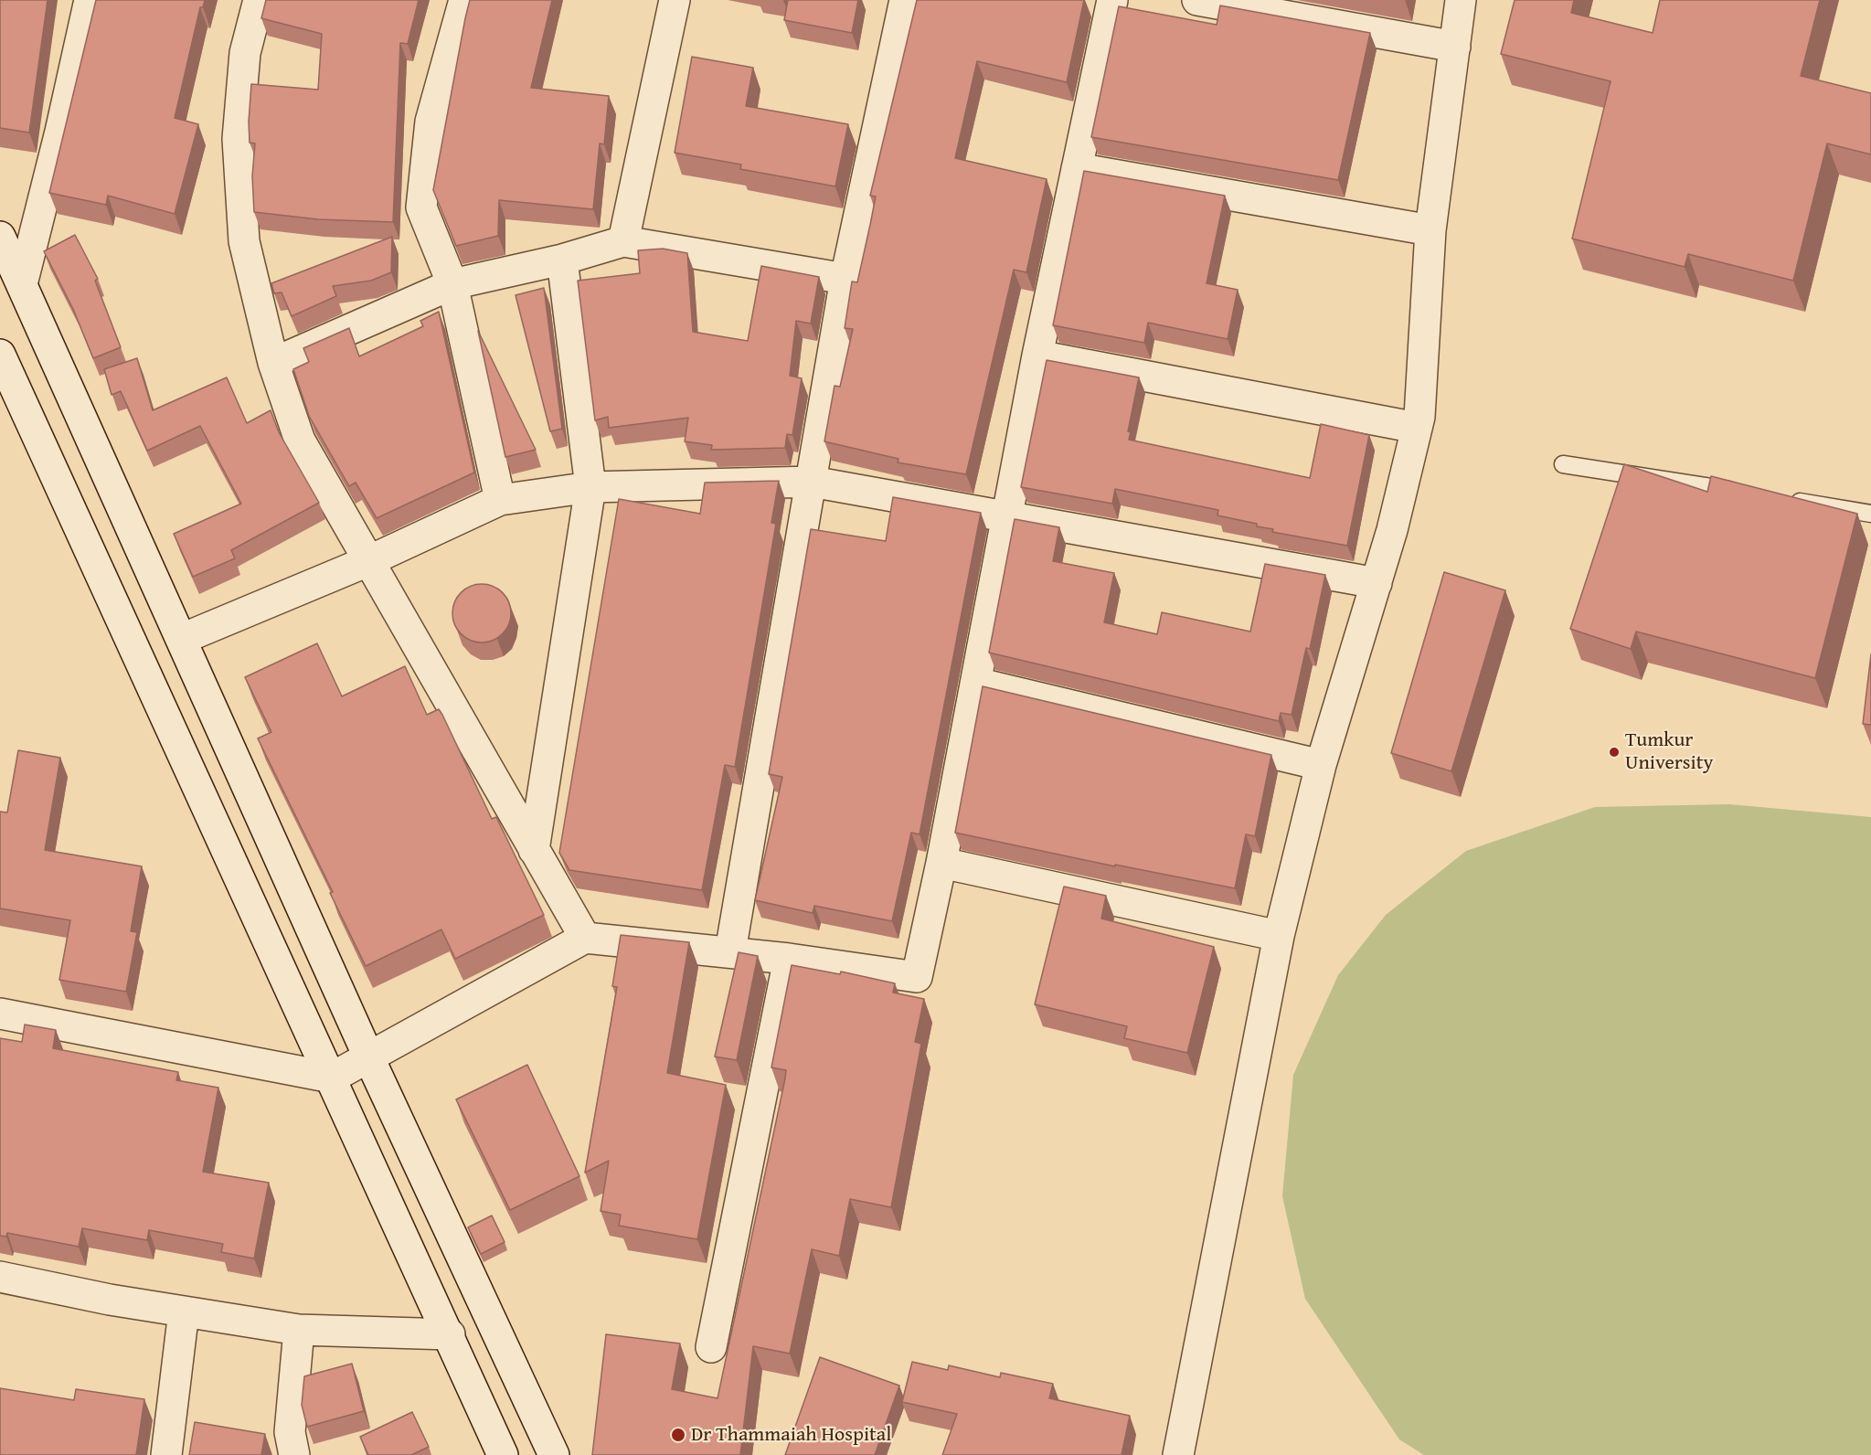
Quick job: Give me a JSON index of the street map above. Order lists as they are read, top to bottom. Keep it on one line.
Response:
{"places":["Tumkur University","Dr Thammaiah Hospital"]}
